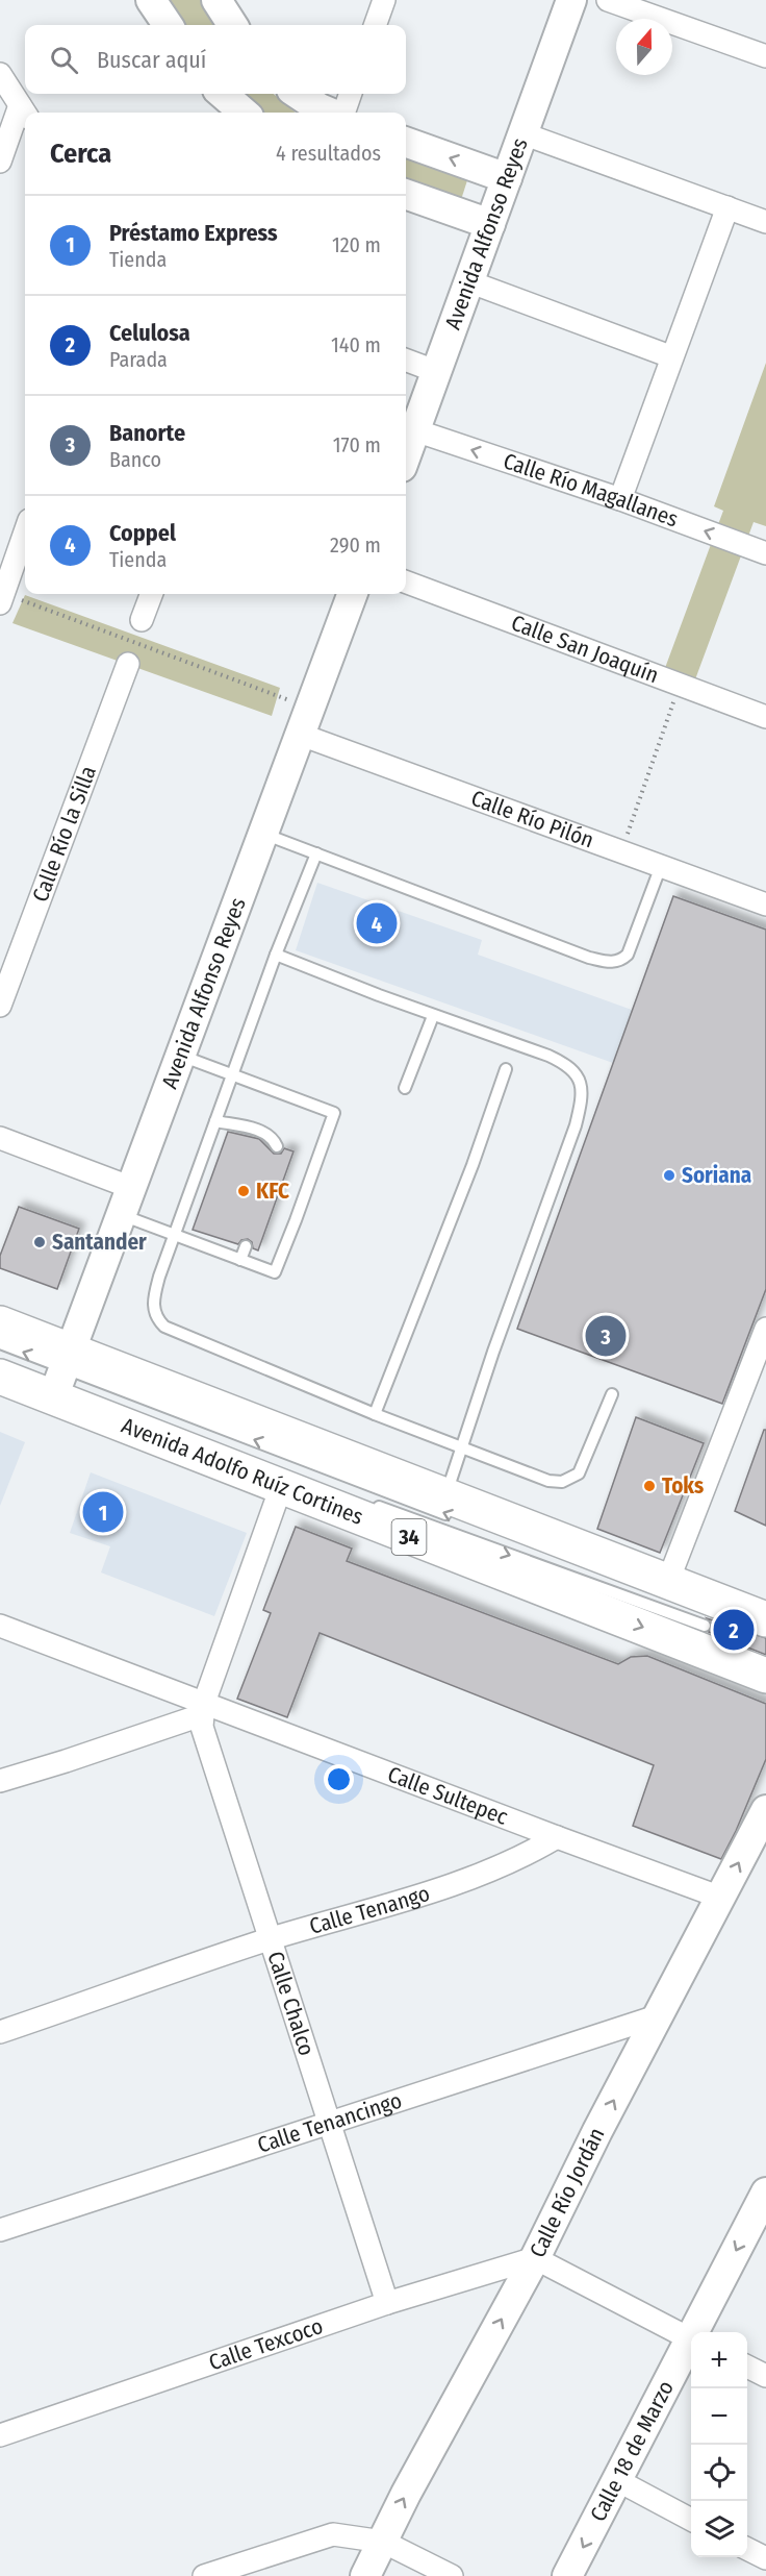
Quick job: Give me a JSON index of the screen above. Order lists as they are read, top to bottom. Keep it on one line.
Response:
{"streets":{"main road":["Avenida Adolfo Ruíz Cortines","34"],"street":["Avenida Alfonso Reyes","Calle Río Magallanes","Calle San Joaquín","Calle Río Pilón","Calle Río la Silla","Calle Sultepec","Calle Tenango","Calle Chalco","Calle Tenancingo","Calle Río Jordán","Calle Texcoco","Calle 18 de Marzo"]},"crossings":[["Avenida Alfonso Reyes","Calle Río Magallanes"],["Avenida Alfonso Reyes","Calle Río Pilón"],["Avenida Alfonso Reyes","Avenida Adolfo Ruíz Cortines"],["Calle Sultepec","Calle Tenango"],["Calle Sultepec","Calle Chalco"],["Calle Sultepec","Calle Río Jordán"],["Calle Tenango","Calle Chalco"],["Calle Chalco","Calle Tenancingo"],["Calle Chalco","Calle Texcoco"],["Calle Tenancingo","Calle Río Jordán"],["Calle Río Jordán","Calle Texcoco"]],"one_way":["Calle Río Jordán","Calle 18 de Marzo"],"places":["Soriana","KFC","Santander","Toks"],"north":"top","page":{"search":"Buscar aquí","heading":["Cerca","4 resultados"],"list":[{"mark":"1","name":"Préstamo Express","note":"Tienda","value":"120 m"},{"mark":"2","name":"Celulosa","note":"Parada","value":"140 m"},{"mark":"3","name":"Banorte","note":"Banco","value":"170 m"},{"mark":"4","name":"Coppel","note":"Tienda","value":"290 m"}],"pins":["4","3","1","2"],"map_buttons":["+","−"]}}
